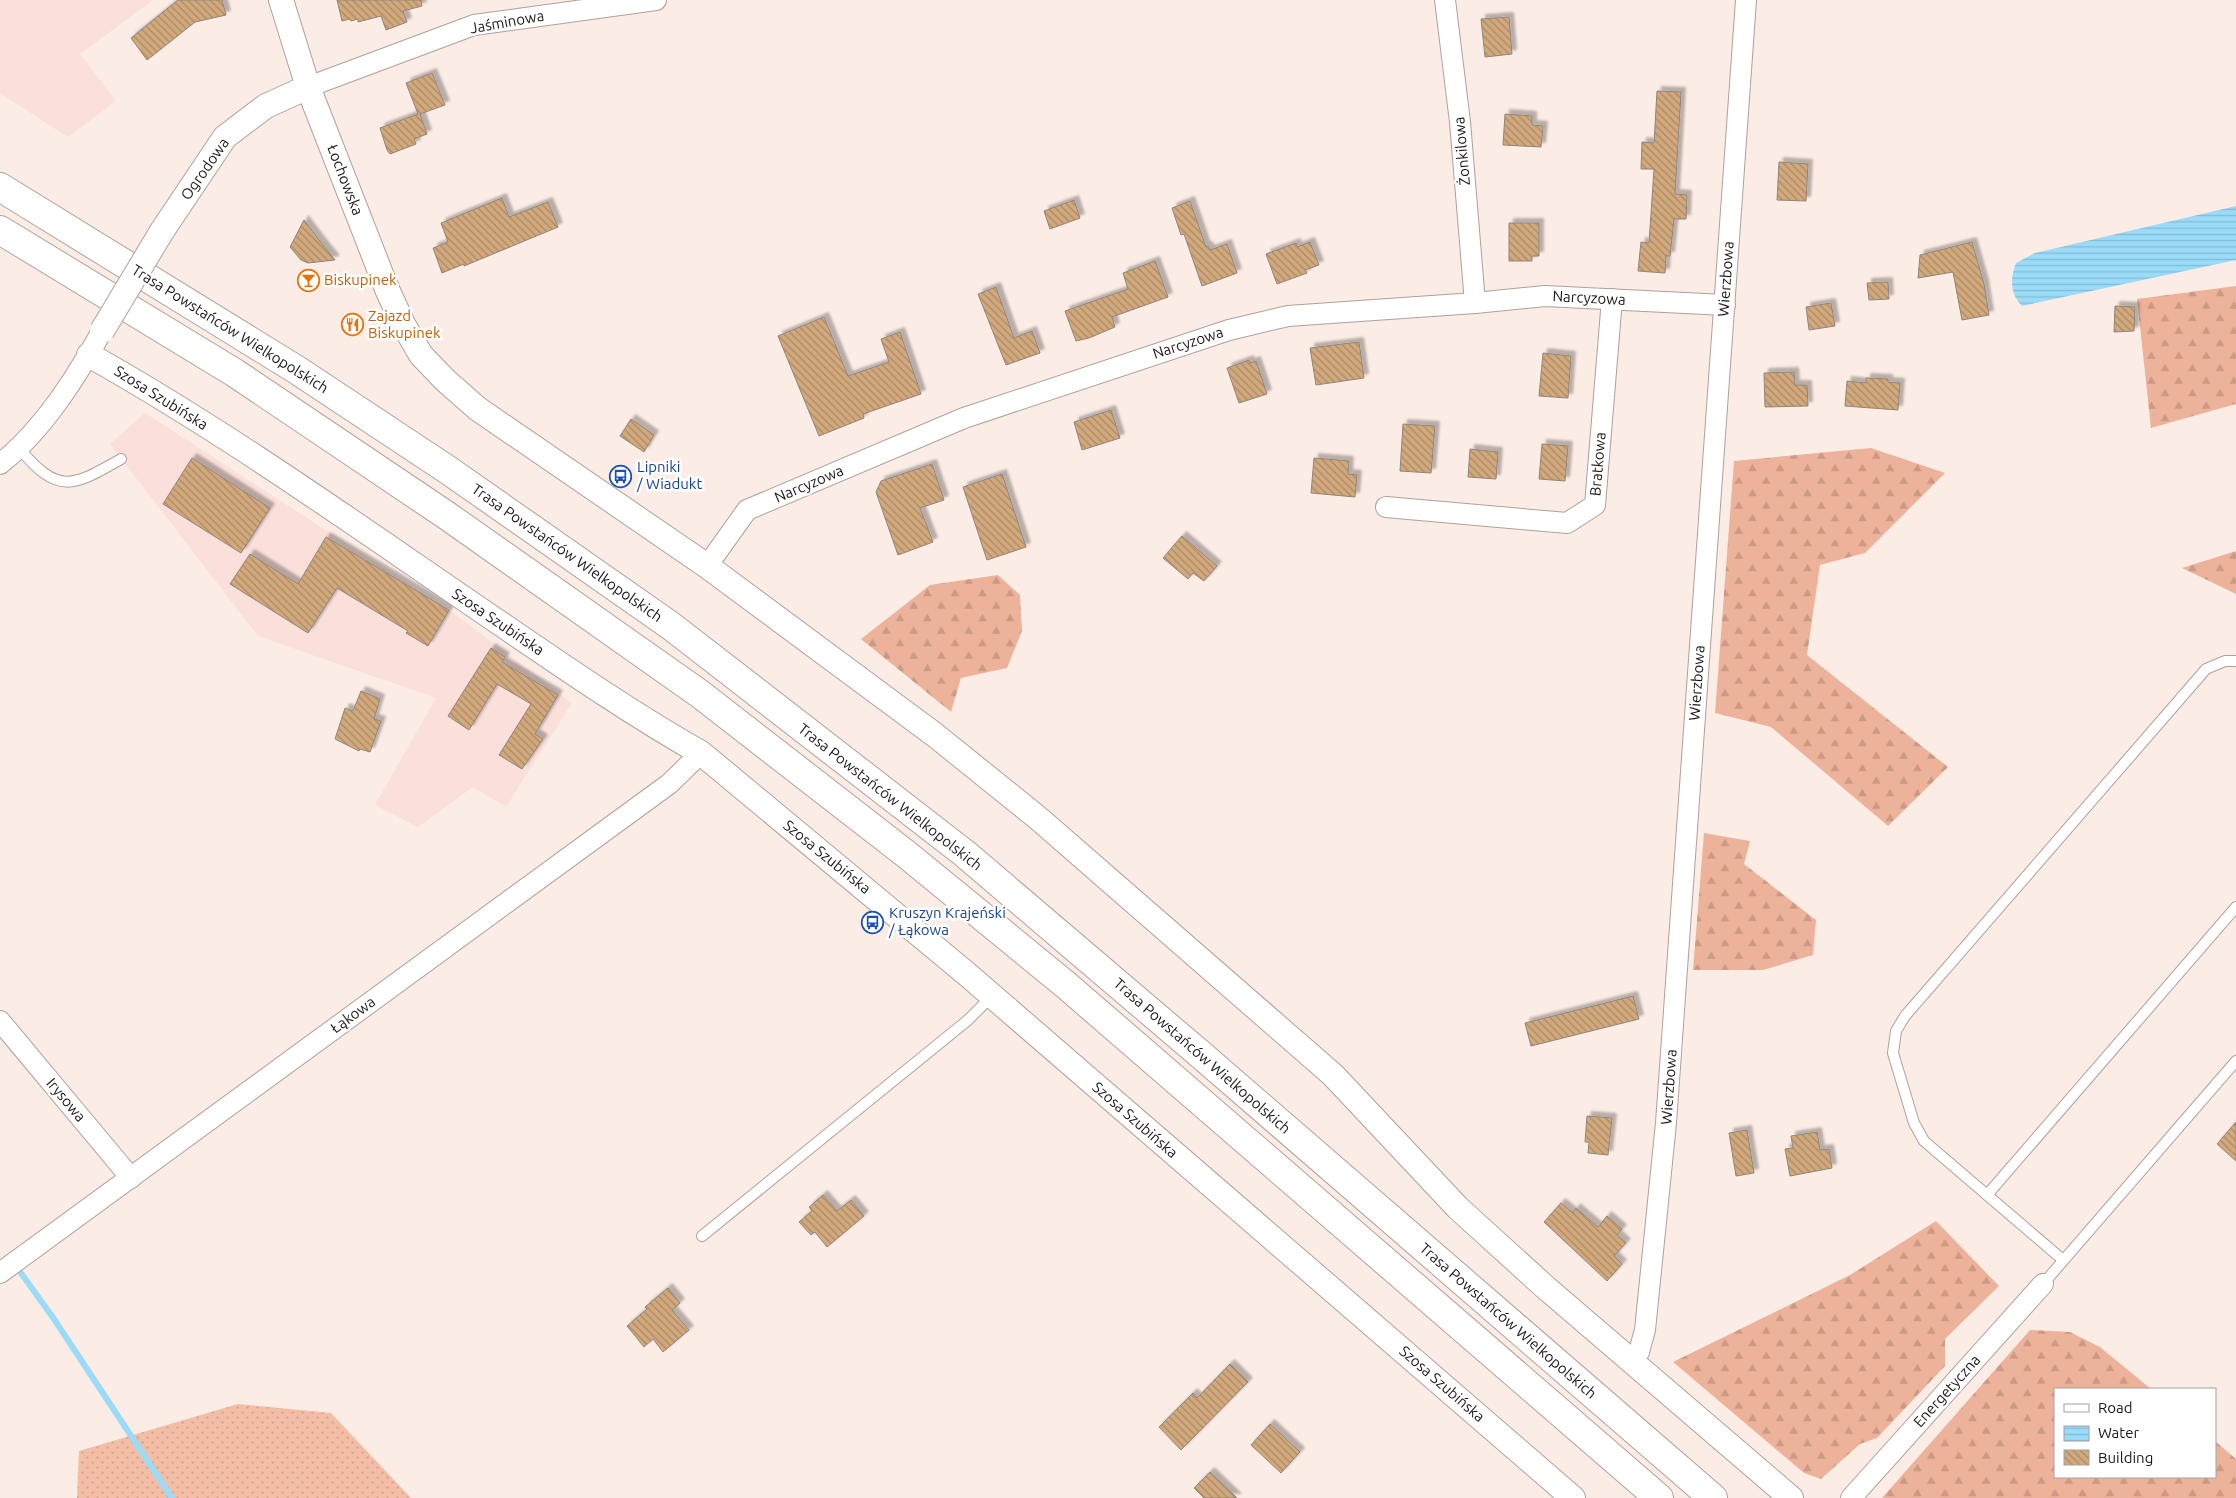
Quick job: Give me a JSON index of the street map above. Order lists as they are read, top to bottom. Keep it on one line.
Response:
{"streets":{"highway":["Trasa Powstańców Wielkopolskich"],"street":["Jaśminowa","Żonkilowa","Ogrodowa","Łochowska","Wierzbowa","Narcyzowa","Szosa Szubińska","Bratkowa","Łąkowa","Irysowa","Energetyczna"]},"crossings":[["Jaśminowa","Ogrodowa"],["Jaśminowa","Łochowska"],["Żonkilowa","Narcyzowa"],["Ogrodowa","Łochowska"],["Łochowska","Narcyzowa"],["Wierzbowa","Narcyzowa"],["Narcyzowa","Bratkowa"],["Szosa Szubińska","Łąkowa"],["Łąkowa","Irysowa"]],"places":{"bar":["Biskupinek"],"restaurant":["Zajazd Biskupinek"],"bus stop":["Lipniki / Wiadukt","Kruszyn Krajeński / Łąkowa"]},"legend":["Road","Water","Building"]}
